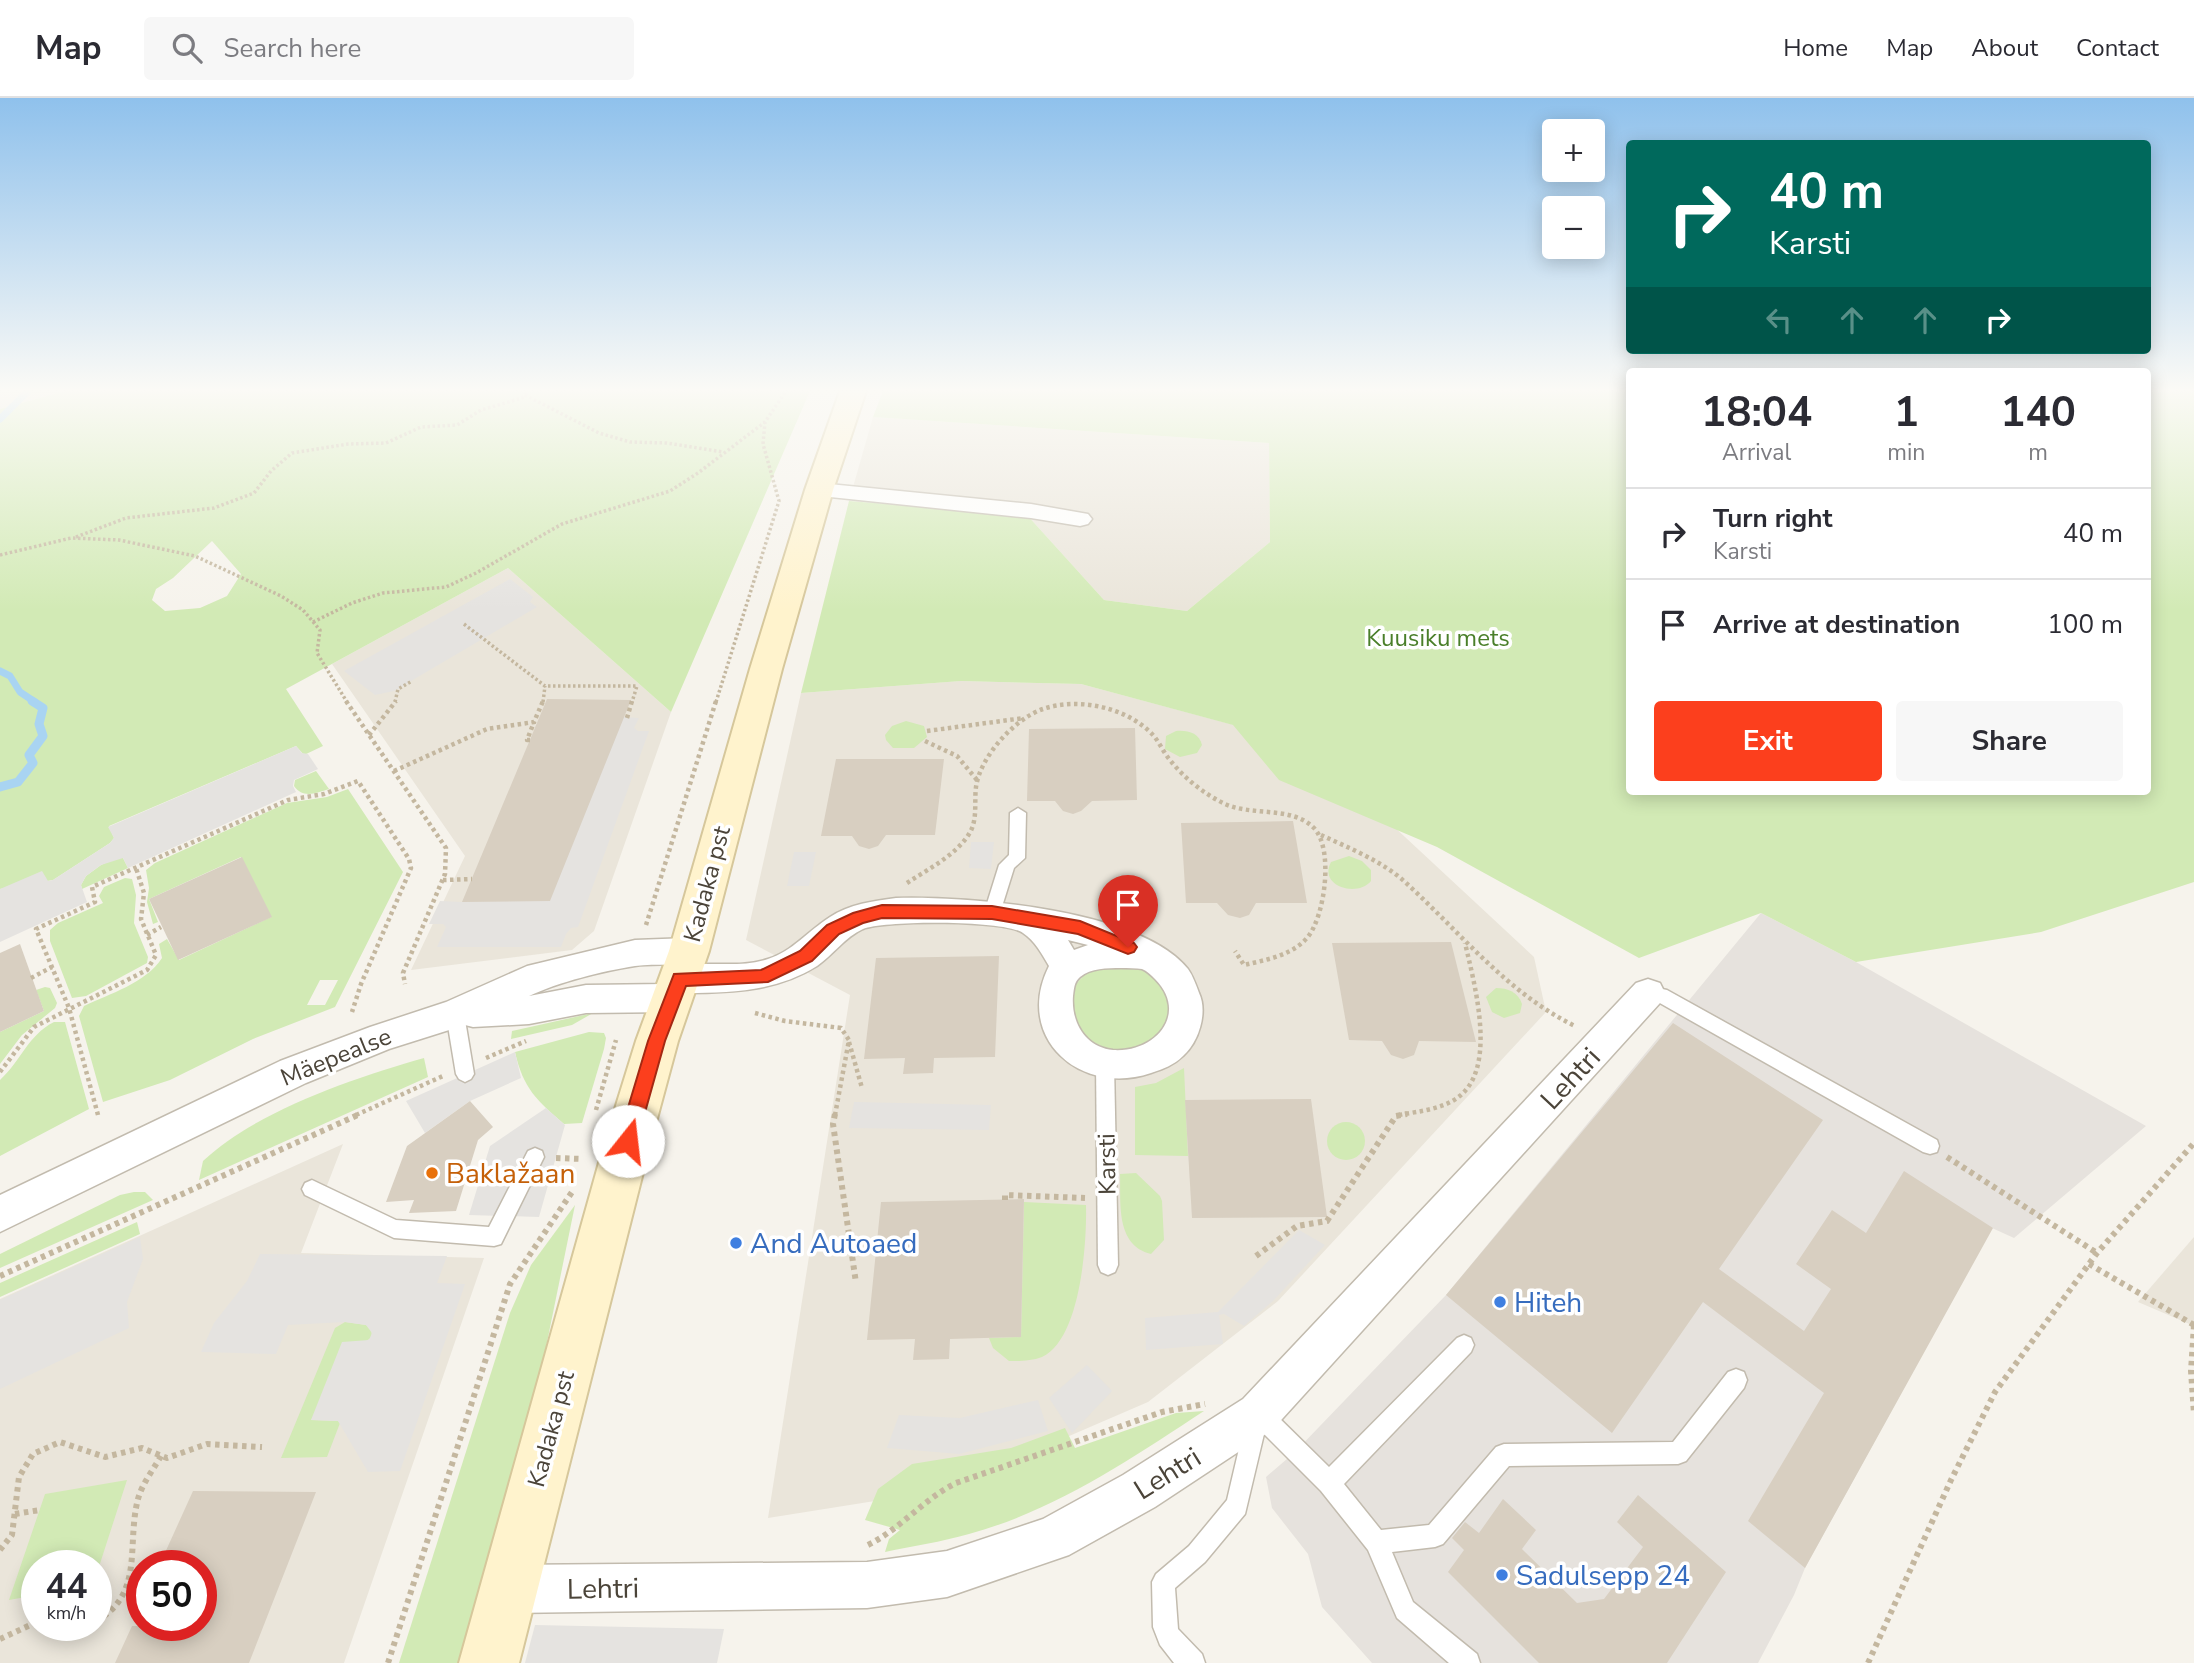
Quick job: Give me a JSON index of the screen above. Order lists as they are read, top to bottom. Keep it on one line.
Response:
{"streets":{"main road":["Kadaka pst"],"street":["Mäepealse","Lehtri"],"lane":["Karsti"]},"crossings":[["Kadaka pst","Mäepealse"],["Kadaka pst","Lehtri"]],"parks":["Kuusiku mets"],"places":["Baklažaan","And Autoaed","Hiteh","Sadulsepp 24"],"page":{"header":"Map","search":"Search here","nav":["Home","Map","About","Contact"],"map_buttons":["+","−"],"turn":["40 m","Karsti"],"eta":["18:04","Arrival","1","min","140","m"],"list":[{"name":"Turn right","note":"Karsti","value":"40 m"},{"name":"Arrive at destination","value":"100 m"}],"buttons":["Exit","Share"],"speed":"44 km/h","limit":"50"}}
